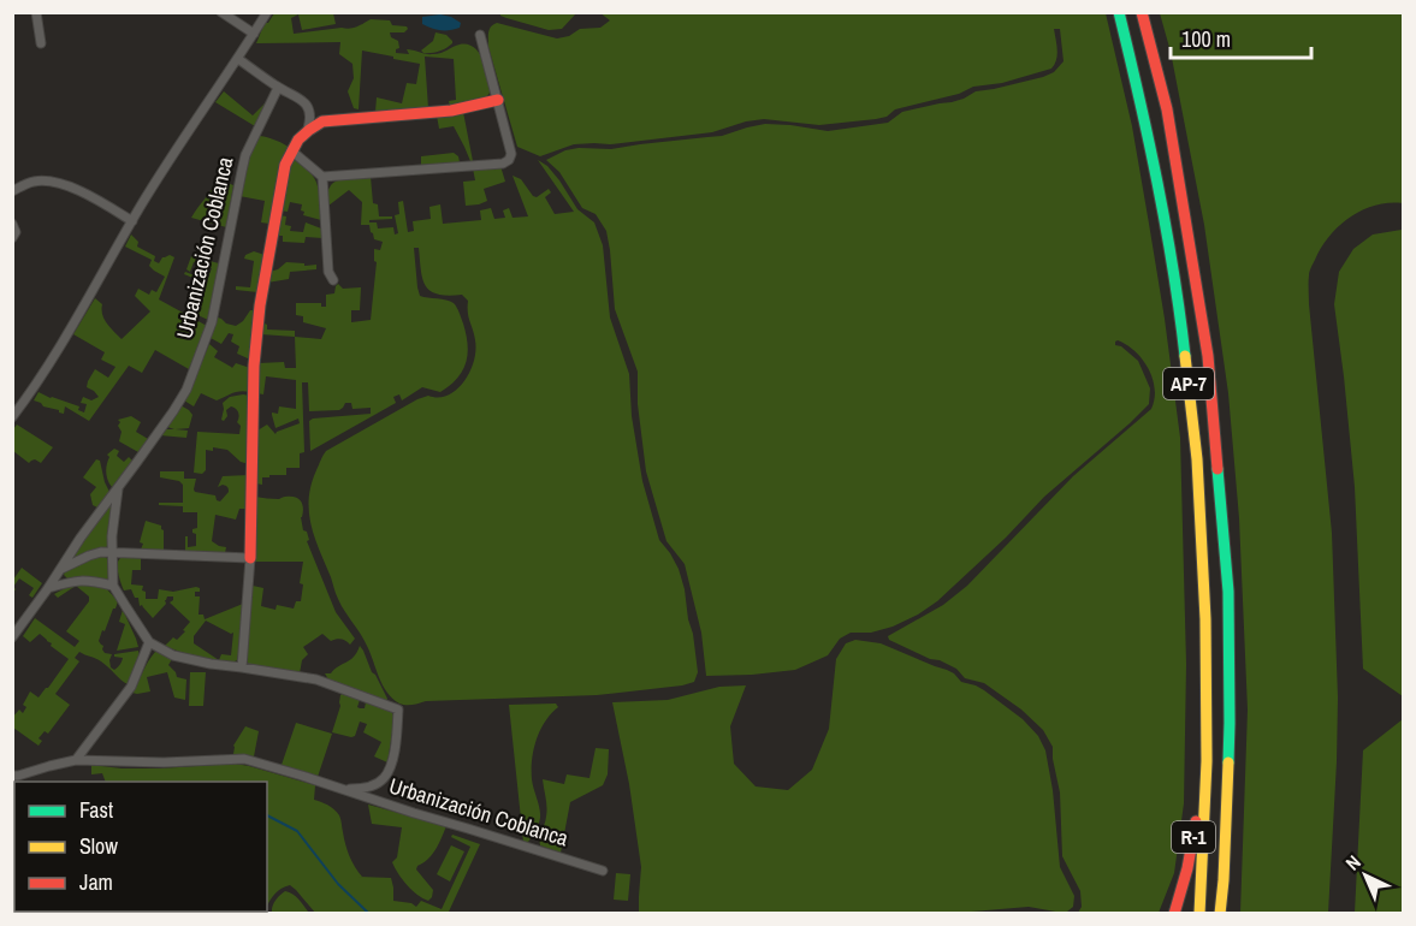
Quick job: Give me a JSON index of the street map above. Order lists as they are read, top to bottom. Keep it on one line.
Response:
{"streets":{"main road":["AP-7","R-1"],"street":["Urbanización Coblanca"]},"crossings":[["AP-7","R-1"]],"legend":["Fast","Slow","Jam"],"scale_bar":"100 m","north":"top left"}
